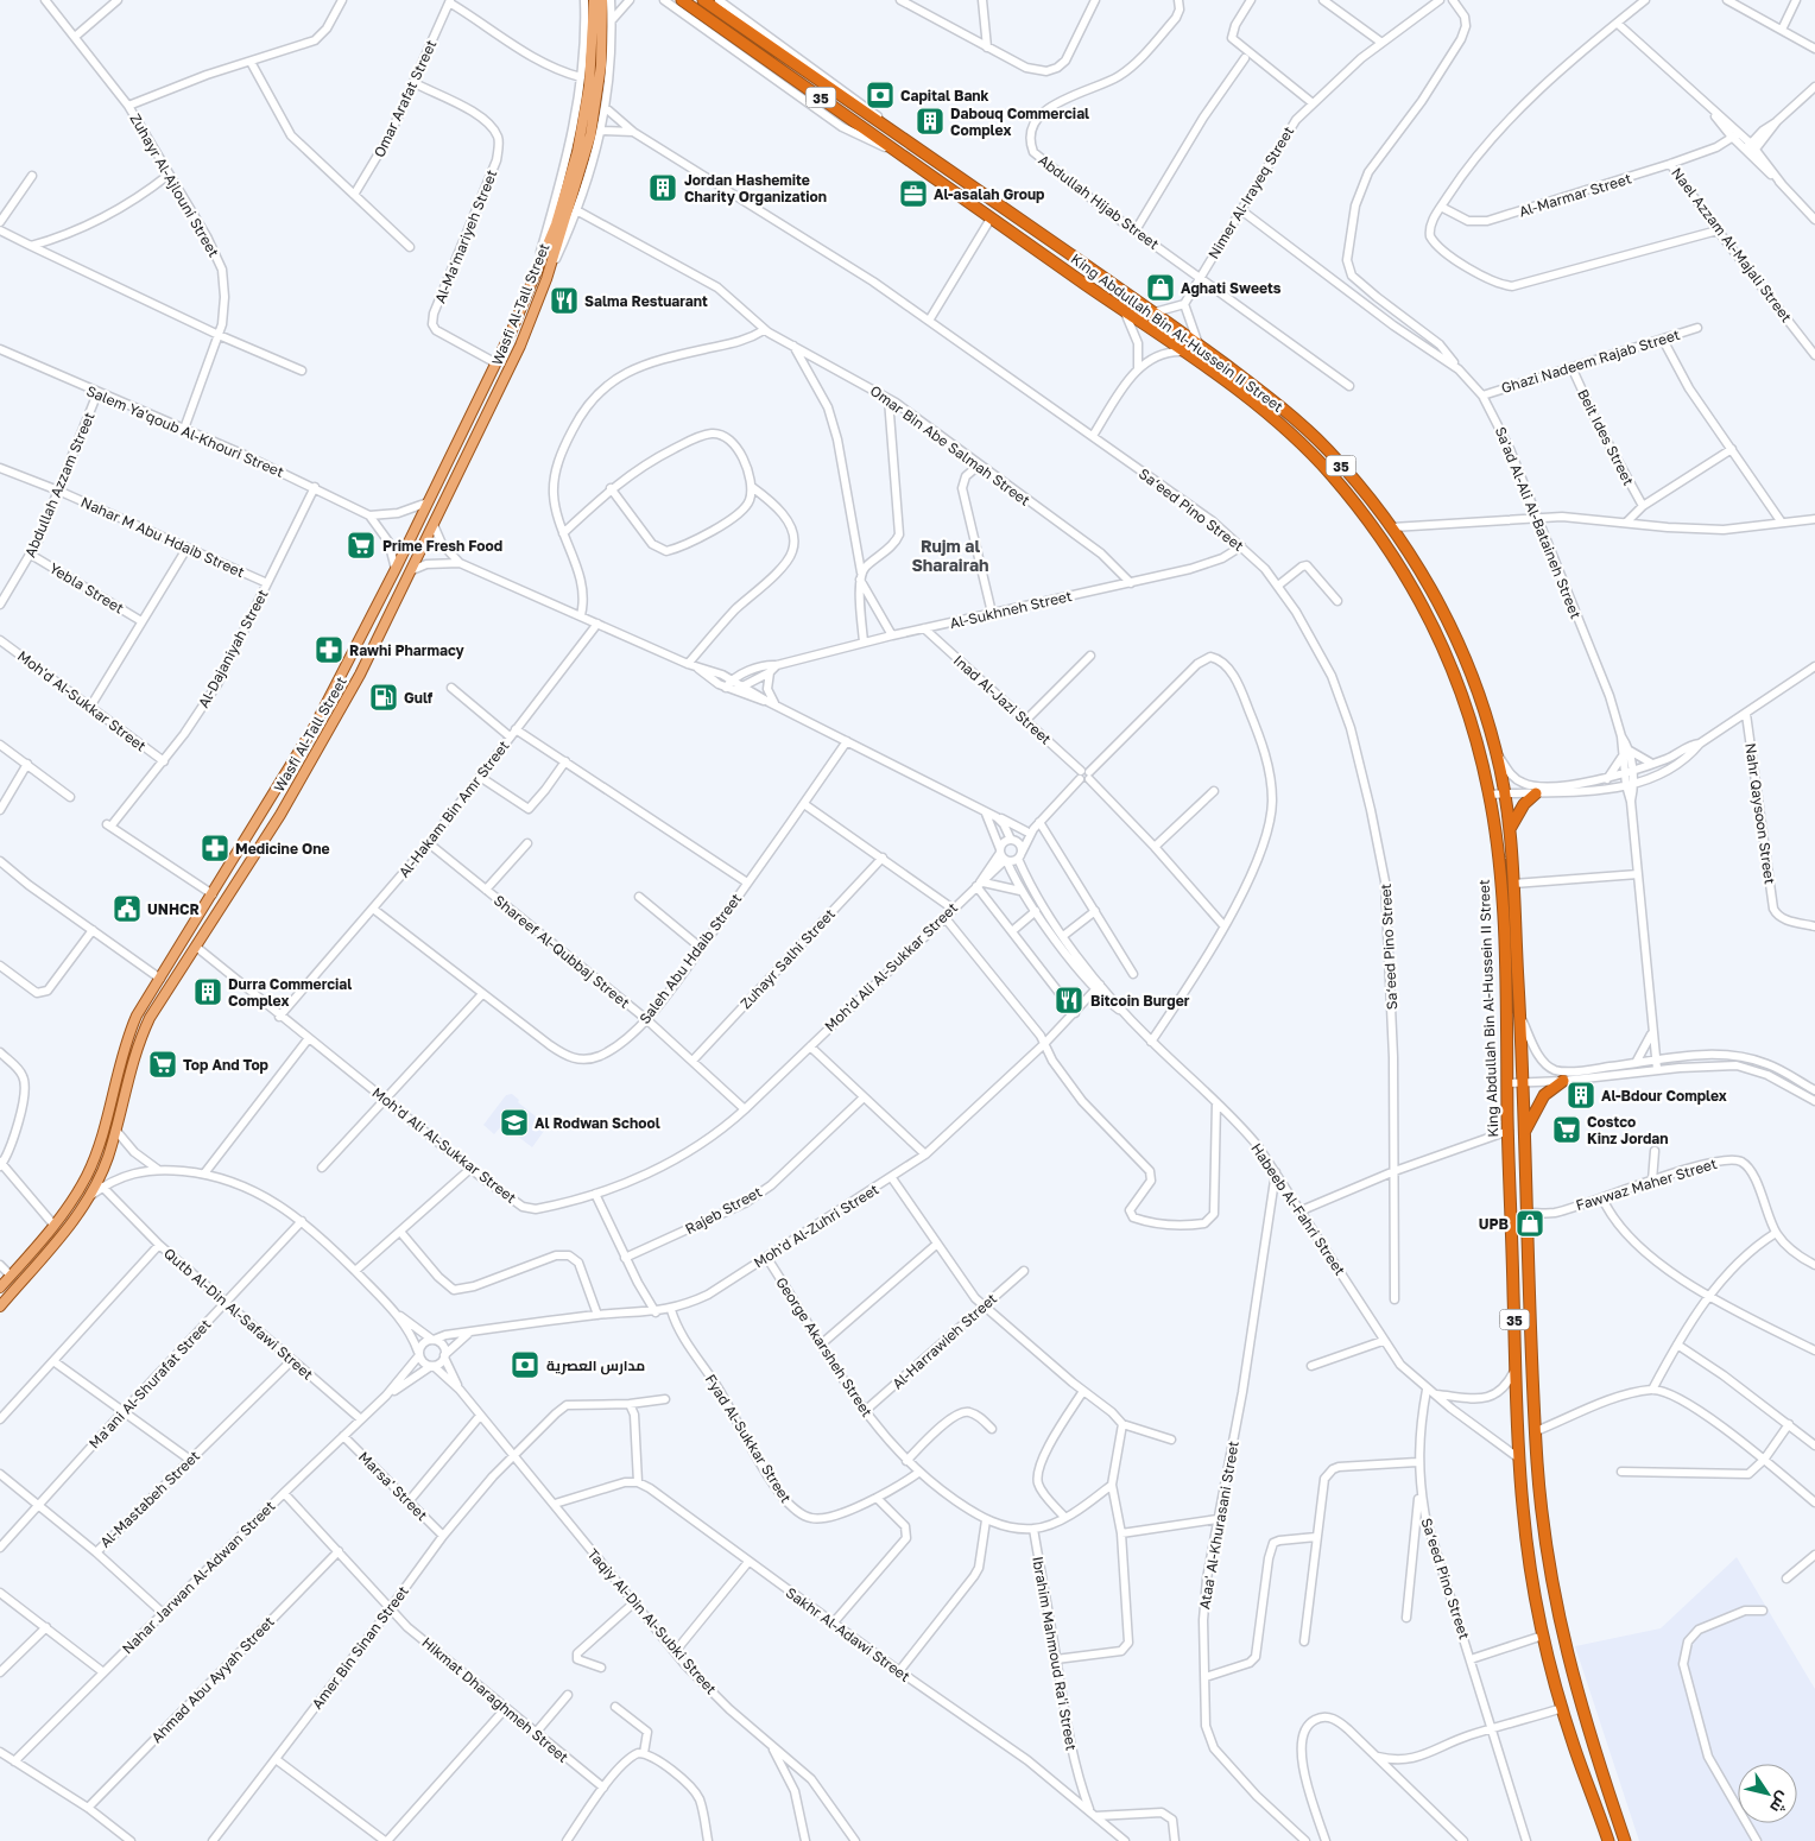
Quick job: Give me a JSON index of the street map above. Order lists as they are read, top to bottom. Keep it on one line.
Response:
{"streets":{"highway":["35","King Abdullah Bin Al-Hussein II Street"],"main road":["Wasfi Al-Tall Street"],"street":["Omar Arafat Street","Zuhayr Al-Ajlouni Street","Nimer Al-Irayeq Street","Al-Marmar Street","Abdullah Hijab Street","Al-Ma'mariyeh Street","Nael Azzam Al-Majali Street","Ghazi Nadeem Rajab Street","Salem Ya'qoub Al-Khouri Street","Beit Ides Street","Omar Bin Abe Salmah Street","Abdullah Azzam Street","Sa‘eed Pino Street","Sa'ad Al-Ali Al-Bataineh Street","Nahar M Abu Hdaib Street","Yebla Street","Al-Sukhneh Street","Al-Dajaniyah Street","Inad Al-Jazi Street","Moh'd Al-Sukkar Street","Al-Hakam Bin Amr Street","Nahr Qaysoon Street","Shareef Al-Qubbaj Street","Saleh Abu Hdaib Street","Zuhayr Salhi Street","Moh'd Ali Al-Sukkar Street","Fawwaz Maher Street","Habeeb Al-Fahri Street","Rajeb Street","Moh'd Al-Zuhri Street","Qutb Al-Din Al-Safawi Street","Al-Harrawieh Street","George Akarsheh Street","Ma'ani Al-Shurafat Street","Fyad Al-Sukkar Street","Marsa' Street","Al-Mastabeh Street","Ataa' Al-Khurasani Street","Nahar Jarwan Al-Adwan Street","Taqiy Al-Din Al-Subki Street","Sakhr Al-Adawi Street","Amer Bin Sinan Street","Ibrahim Mahmoud Ra'i Street","Ahmad Abu Ayyah Street","Hikmat Dharaghmeh Street"]},"crossings":[["Omar Arafat Street","Al-Ma'mariyeh Street"],["Zuhayr Al-Ajlouni Street","Salem Ya'qoub Al-Khouri Street"],["Nimer Al-Irayeq Street","Abdullah Hijab Street"],["Nimer Al-Irayeq Street","Sa'ad Al-Ali Al-Bataineh Street"],["Al-Marmar Street","Nael Azzam Al-Majali Street"],["Al-Ma'mariyeh Street","Wasfi Al-Tall Street"],["Wasfi Al-Tall Street","Salem Ya'qoub Al-Khouri Street"],["Wasfi Al-Tall Street","Al-Dajaniyah Street"],["Wasfi Al-Tall Street","Moh'd Ali Al-Sukkar Street"],["King Abdullah Bin Al-Hussein II Street","Fawwaz Maher Street"],["King Abdullah Bin Al-Hussein II Street","Habeeb Al-Fahri Street"],["Ghazi Nadeem Rajab Street","Beit Ides Street"],["Ghazi Nadeem Rajab Street","Sa'ad Al-Ali Al-Bataineh Street"],["Salem Ya'qoub Al-Khouri Street","Abdullah Azzam Street"],["Salem Ya'qoub Al-Khouri Street","Al-Dajaniyah Street"],["Omar Bin Abe Salmah Street","Al-Sukhneh Street"],["Abdullah Azzam Street","Nahar M Abu Hdaib Street"],["Abdullah Azzam Street","Yebla Street"],["Sa‘eed Pino Street","Al-Sukhneh Street"],["Sa‘eed Pino Street","Habeeb Al-Fahri Street"],["Nahar M Abu Hdaib Street","Al-Dajaniyah Street"],["Al-Sukhneh Street","Inad Al-Jazi Street"],["Al-Dajaniyah Street","Moh'd Al-Sukkar Street"],["Al-Hakam Bin Amr Street","Shareef Al-Qubbaj Street"],["Al-Hakam Bin Amr Street","Saleh Abu Hdaib Street"],["Al-Hakam Bin Amr Street","Moh'd Ali Al-Sukkar Street"],["Shareef Al-Qubbaj Street","Saleh Abu Hdaib Street"],["Shareef Al-Qubbaj Street","Zuhayr Salhi Street"],["Shareef Al-Qubbaj Street","Moh'd Ali Al-Sukkar Street"],["Moh'd Ali Al-Sukkar Street","Habeeb Al-Fahri Street"],["Habeeb Al-Fahri Street","Moh'd Al-Zuhri Street"],["Habeeb Al-Fahri Street","Ataa' Al-Khurasani Street"],["Moh'd Al-Zuhri Street","George Akarsheh Street"],["Moh'd Al-Zuhri Street","Fyad Al-Sukkar Street"],["Moh'd Al-Zuhri Street","Nahar Jarwan Al-Adwan Street"],["Moh'd Al-Zuhri Street","Taqiy Al-Din Al-Subki Street"],["Qutb Al-Din Al-Safawi Street","Ma'ani Al-Shurafat Street"],["Qutb Al-Din Al-Safawi Street","Al-Mastabeh Street"],["Qutb Al-Din Al-Safawi Street","Nahar Jarwan Al-Adwan Street"],["Al-Harrawieh Street","George Akarsheh Street"],["George Akarsheh Street","Fyad Al-Sukkar Street"],["George Akarsheh Street","Ibrahim Mahmoud Ra'i Street"],["Ma'ani Al-Shurafat Street","Al-Mastabeh Street"],["Marsa' Street","Nahar Jarwan Al-Adwan Street"],["Marsa' Street","Amer Bin Sinan Street"],["Nahar Jarwan Al-Adwan Street","Taqiy Al-Din Al-Subki Street"],["Nahar Jarwan Al-Adwan Street","Hikmat Dharaghmeh Street"],["Taqiy Al-Din Al-Subki Street","Amer Bin Sinan Street"],["Sakhr Al-Adawi Street","Ibrahim Mahmoud Ra'i Street"],["Amer Bin Sinan Street","Hikmat Dharaghmeh Street"],["Ahmad Abu Ayyah Street","Hikmat Dharaghmeh Street"]],"districts":["Rujm al Sharairah"],"places":{"bank":["Capital Bank","مدارس العصرية"],"building":["Dabouq Commercial Complex","Jordan Hashemite Charity Organization","Durra Commercial Complex","Al-Bdour Complex"],"office":["Al-asalah Group"],"shop":["Aghati Sweets","UPB"],"restaurant":["Salma Restuarant","Bitcoin Burger"],"supermarket":["Prime Fresh Food","Top And Top","Costco Kinz Jordan"],"pharmacy":["Rawhi Pharmacy","Medicine One"],"fuel station":["Gulf"],"public building":["UNHCR"],"school or university":["Al Rodwan School"]},"north":"bottom right"}
